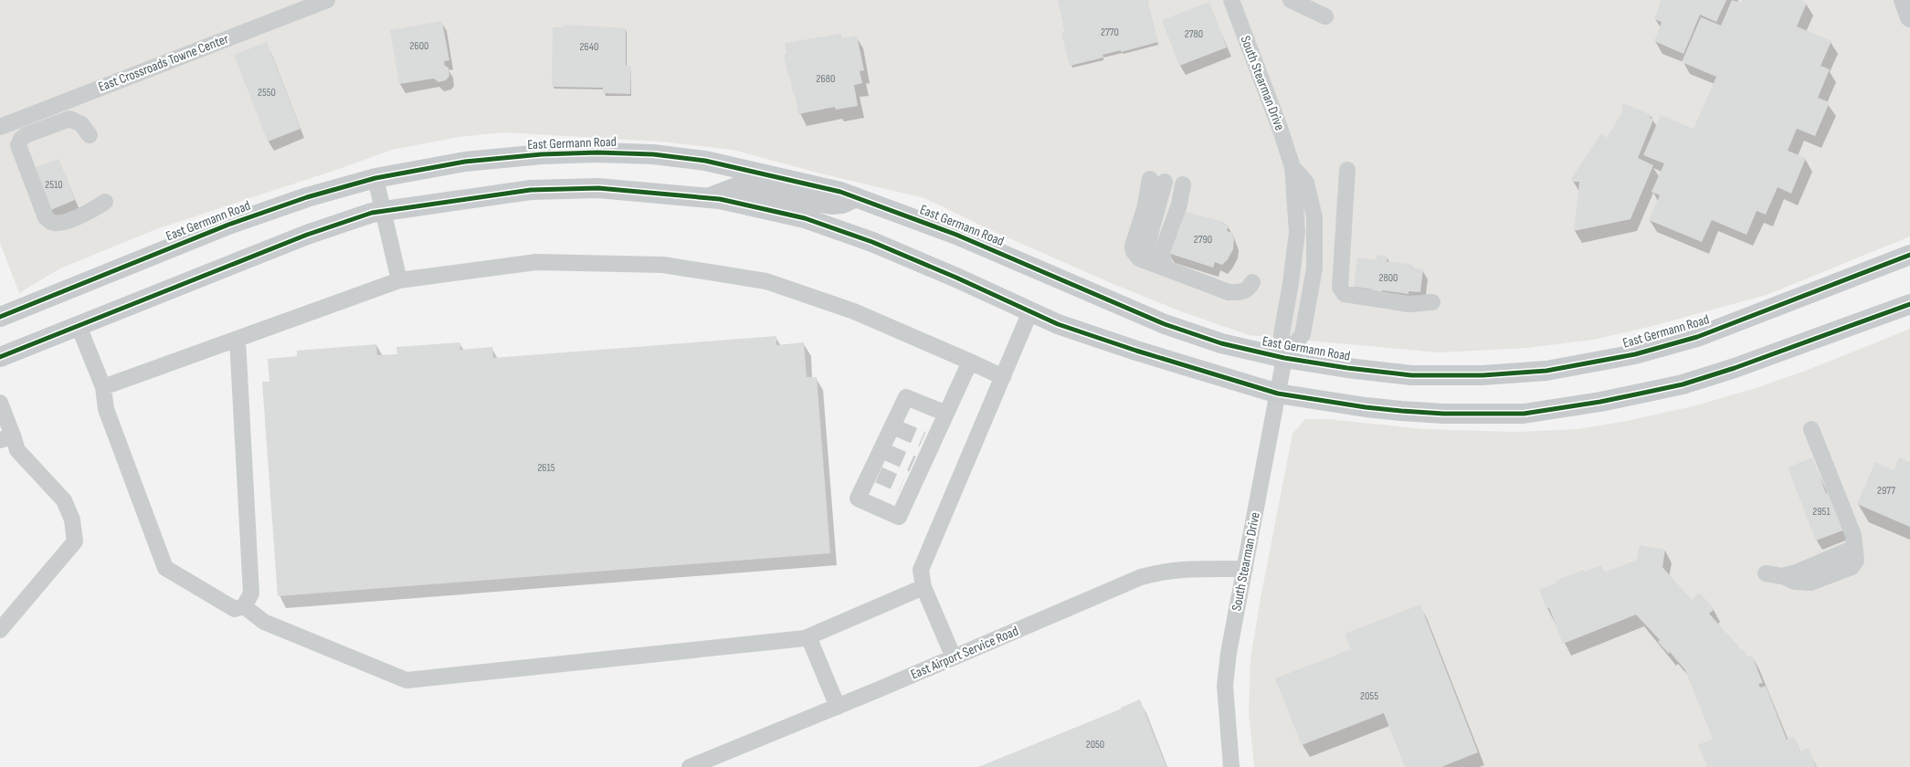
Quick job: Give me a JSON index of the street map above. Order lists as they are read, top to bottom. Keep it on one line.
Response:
{"streets":{"main road":["East Germann Road"],"street":["East Crossroads Towne Center","South Stearman Drive","East Airport Service Road"]},"crossings":[["South Stearman Drive","East Germann Road"],["South Stearman Drive","East Airport Service Road"]],"house_numbers":["2770","2780","2600","2640","2680","2550","2510","2790","2800","2615","2977","2951","2055","2050"]}
